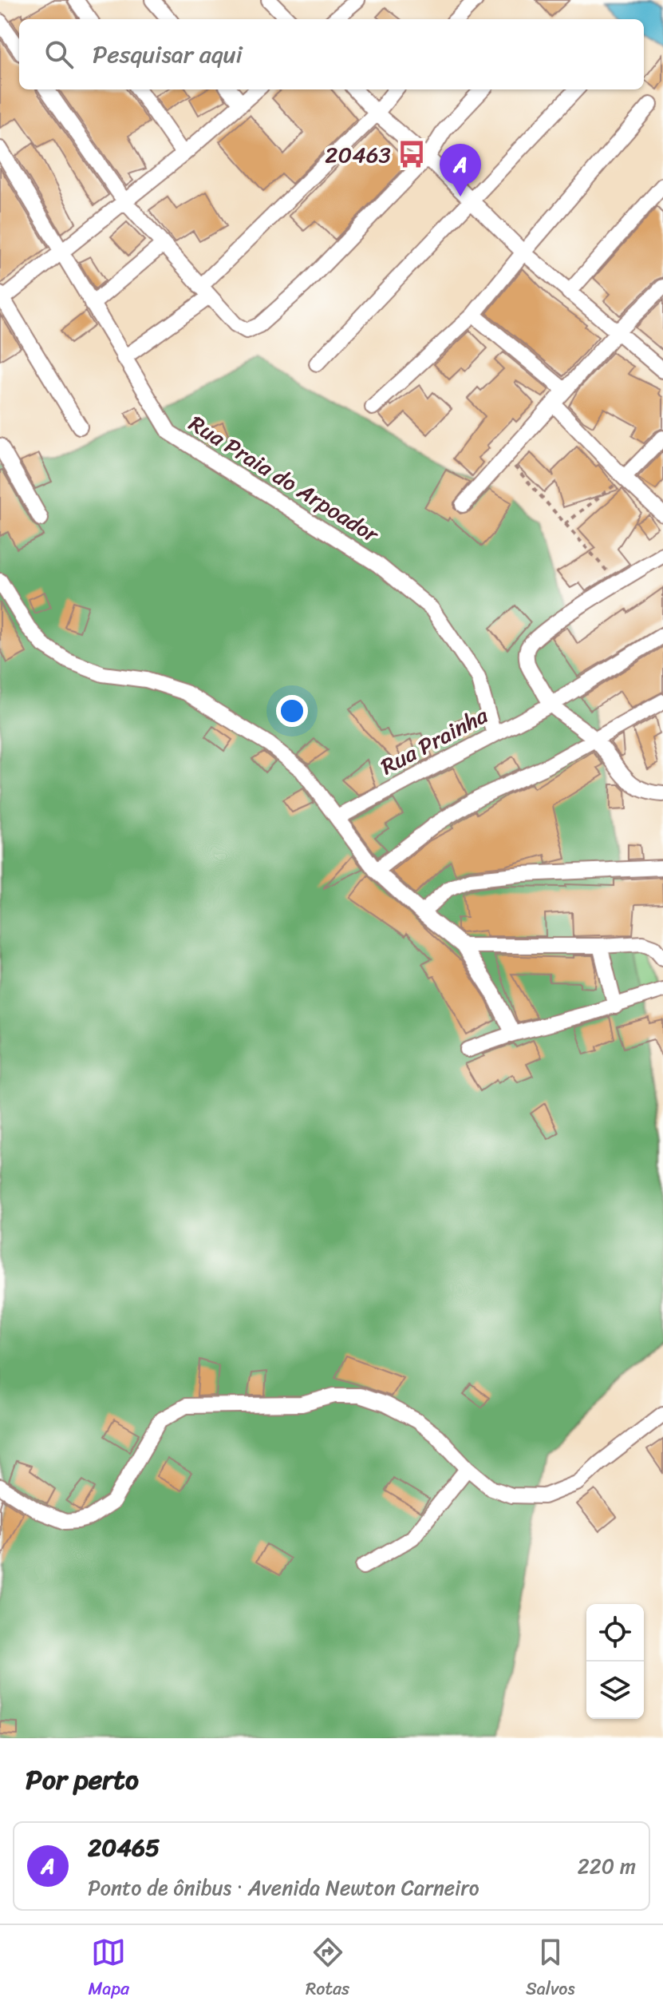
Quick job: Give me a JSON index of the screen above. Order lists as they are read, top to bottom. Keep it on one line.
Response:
{"streets":{"street":["Rua Praia do Arpoador","Rua Prainha"]},"crossings":[["Rua Praia do Arpoador","Rua Prainha"]],"places":{"bus stop":["20463"]},"page":{"search":"Pesquisar aqui","pins":"A","heading":"Por perto","list":[{"mark":"A","name":"20465","note":"Ponto de ônibus · Avenida Newton Carneiro","value":"220 m"}],"nav":["Mapa","Rotas","Salvos"]}}
